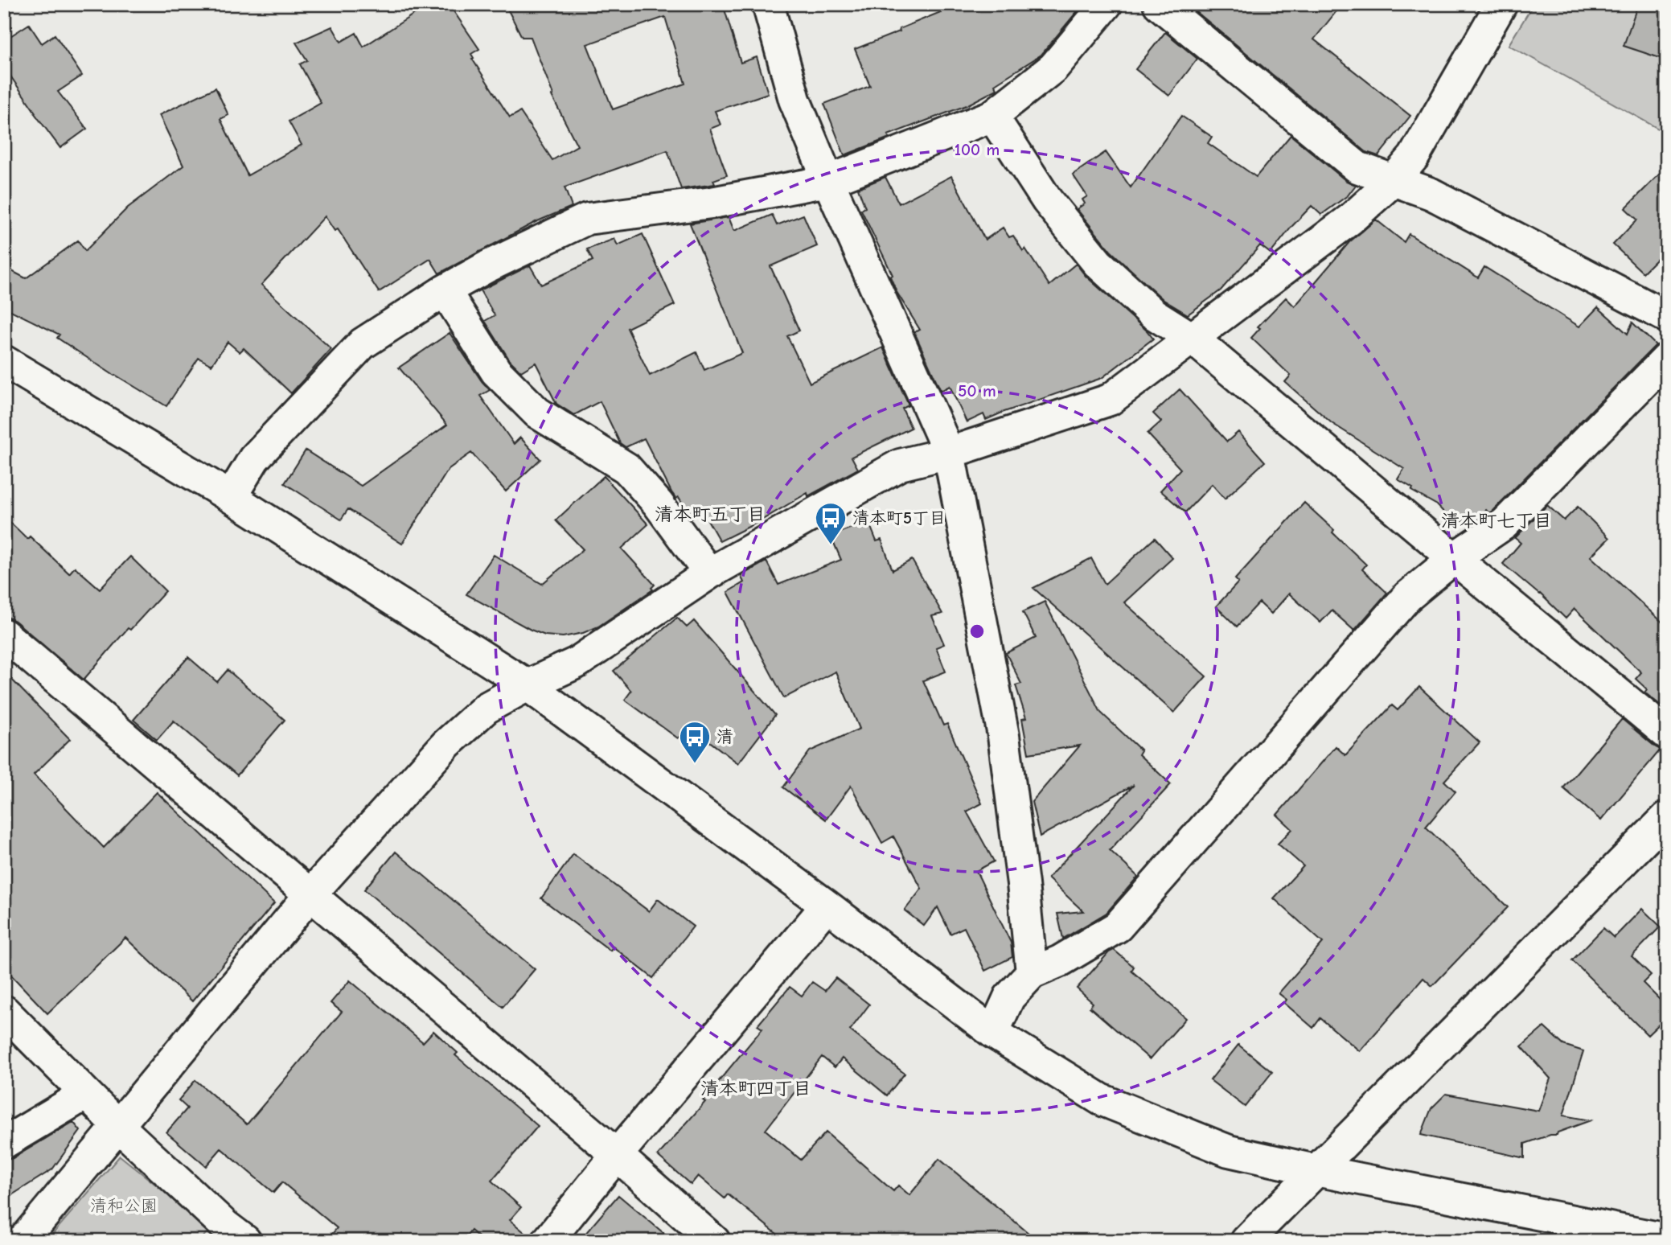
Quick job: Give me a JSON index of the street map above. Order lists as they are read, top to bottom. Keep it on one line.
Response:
{"districts":["清本町五丁目","清本町七丁目","清本町四丁目"],"parks":["清和公園"],"places":{"bus stop":["清本町5丁目","清"]},"rings":["100 m","50 m"]}
